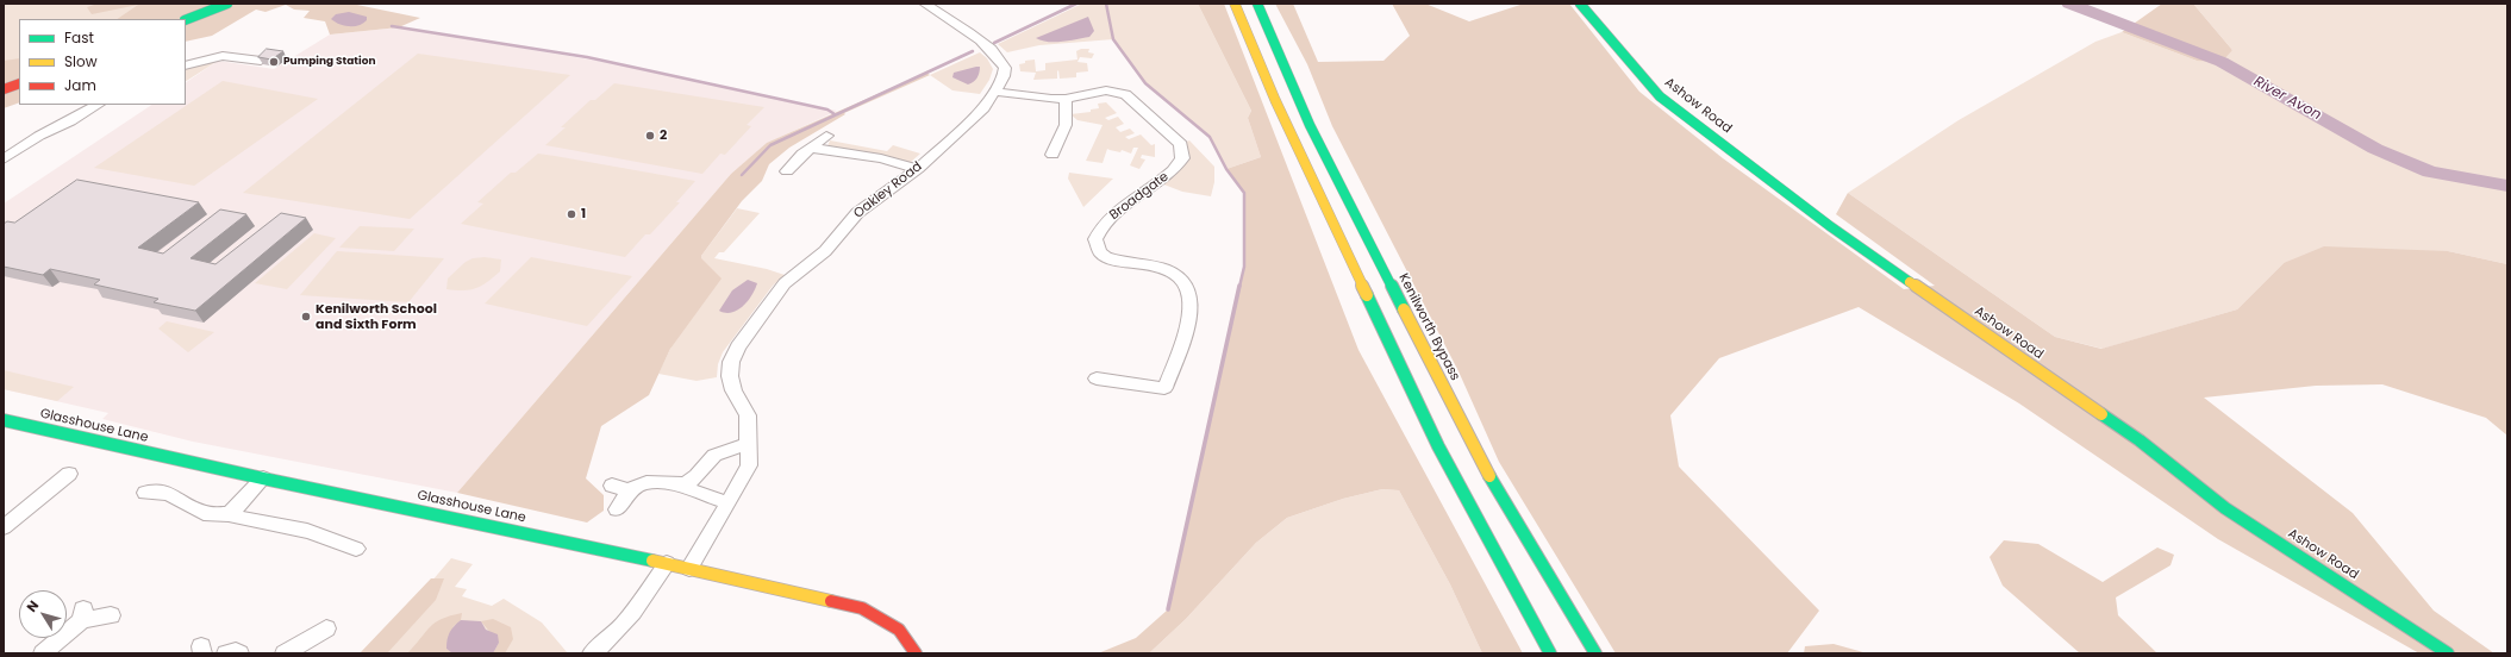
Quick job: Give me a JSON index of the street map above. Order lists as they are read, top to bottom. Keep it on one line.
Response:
{"streets":{"main road":["Ashow Road","Kenilworth Bypass","Glasshouse Lane"],"street":["Oakley Road","Broadgate"]},"crossings":[["Oakley Road","Broadgate"],["Oakley Road","Glasshouse Lane"]],"water":["River Avon"],"places":["Pumping Station","2","1","Kenilworth School and Sixth Form"],"legend":["Fast","Slow","Jam"],"north":"top left"}
